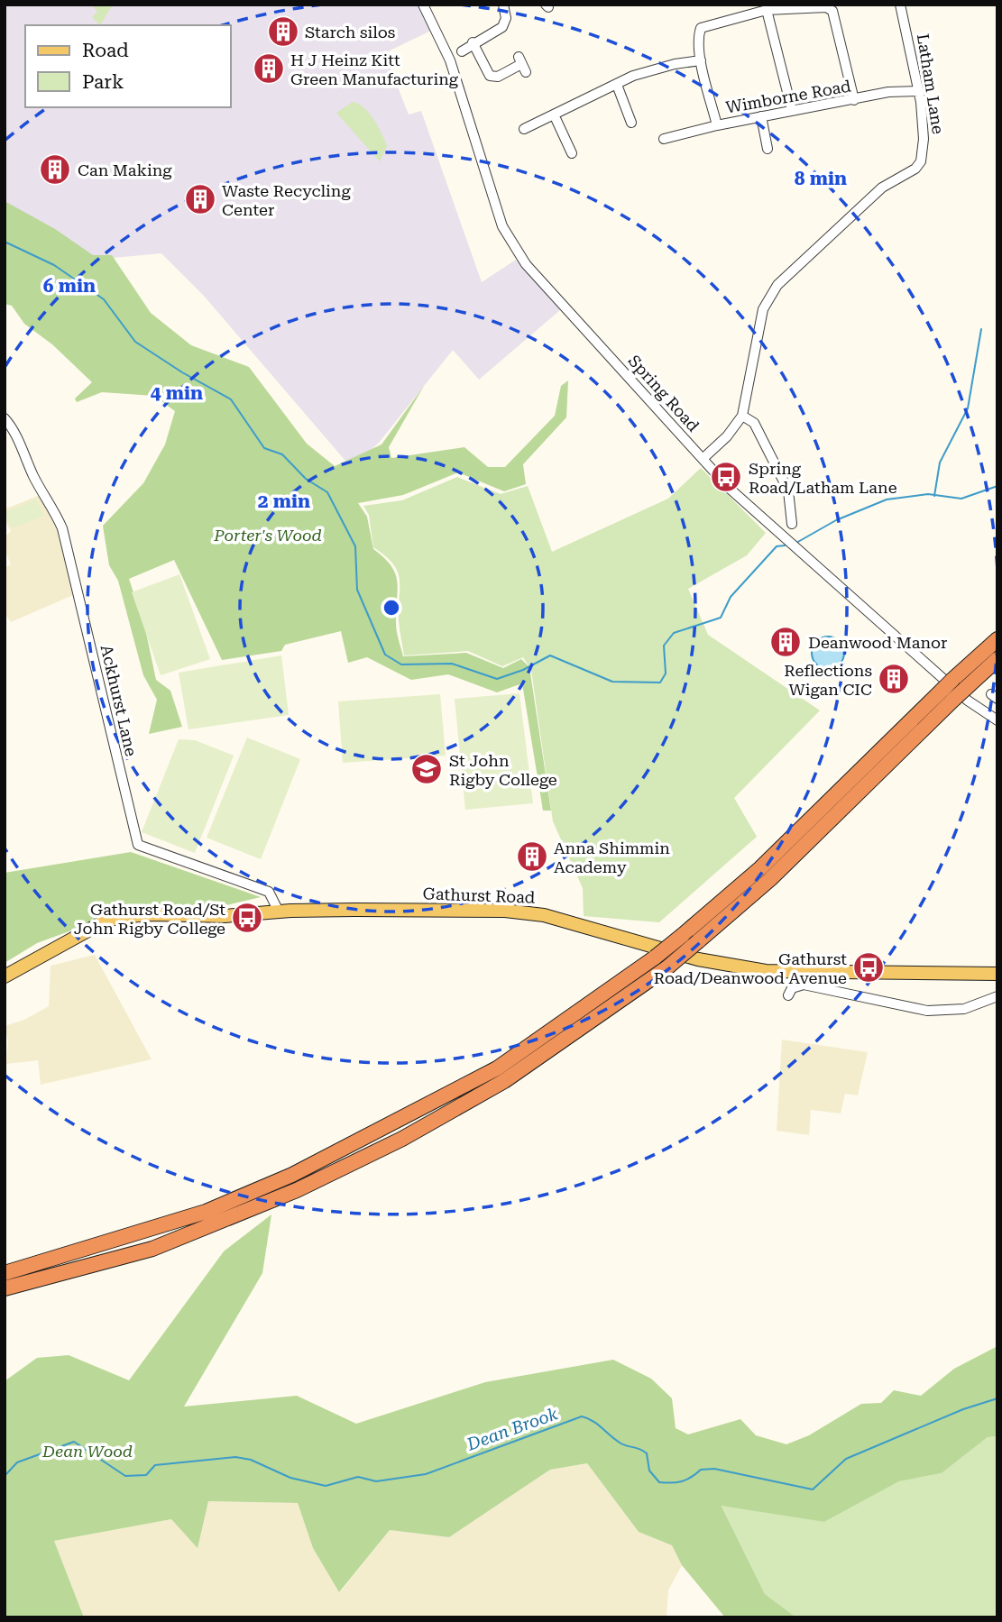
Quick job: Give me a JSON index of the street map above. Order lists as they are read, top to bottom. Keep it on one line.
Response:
{"streets":{"main road":["Gathurst Road"],"street":["Latham Lane","Wimborne Road","Spring Road","Ackhurst Lane"]},"crossings":[["Latham Lane","Wimborne Road"],["Ackhurst Lane","Gathurst Road"]],"water":["Dean Brook"],"parks":["Porter's Wood","Dean Wood"],"places":{"building":["Starch silos","H J Heinz Kitt Green Manufacturing","Can Making","Waste Recycling Center","Deanwood Manor","Reflections Wigan CIC","Anna Shimmin Academy"],"bus stop":["Spring Road/Latham Lane","Gathurst Road/St John Rigby College","Gathurst Road/Deanwood Avenue"],"school or university":["St John Rigby College"]},"legend":["Road","Park"],"rings":["8 min","6 min","4 min","2 min"]}
